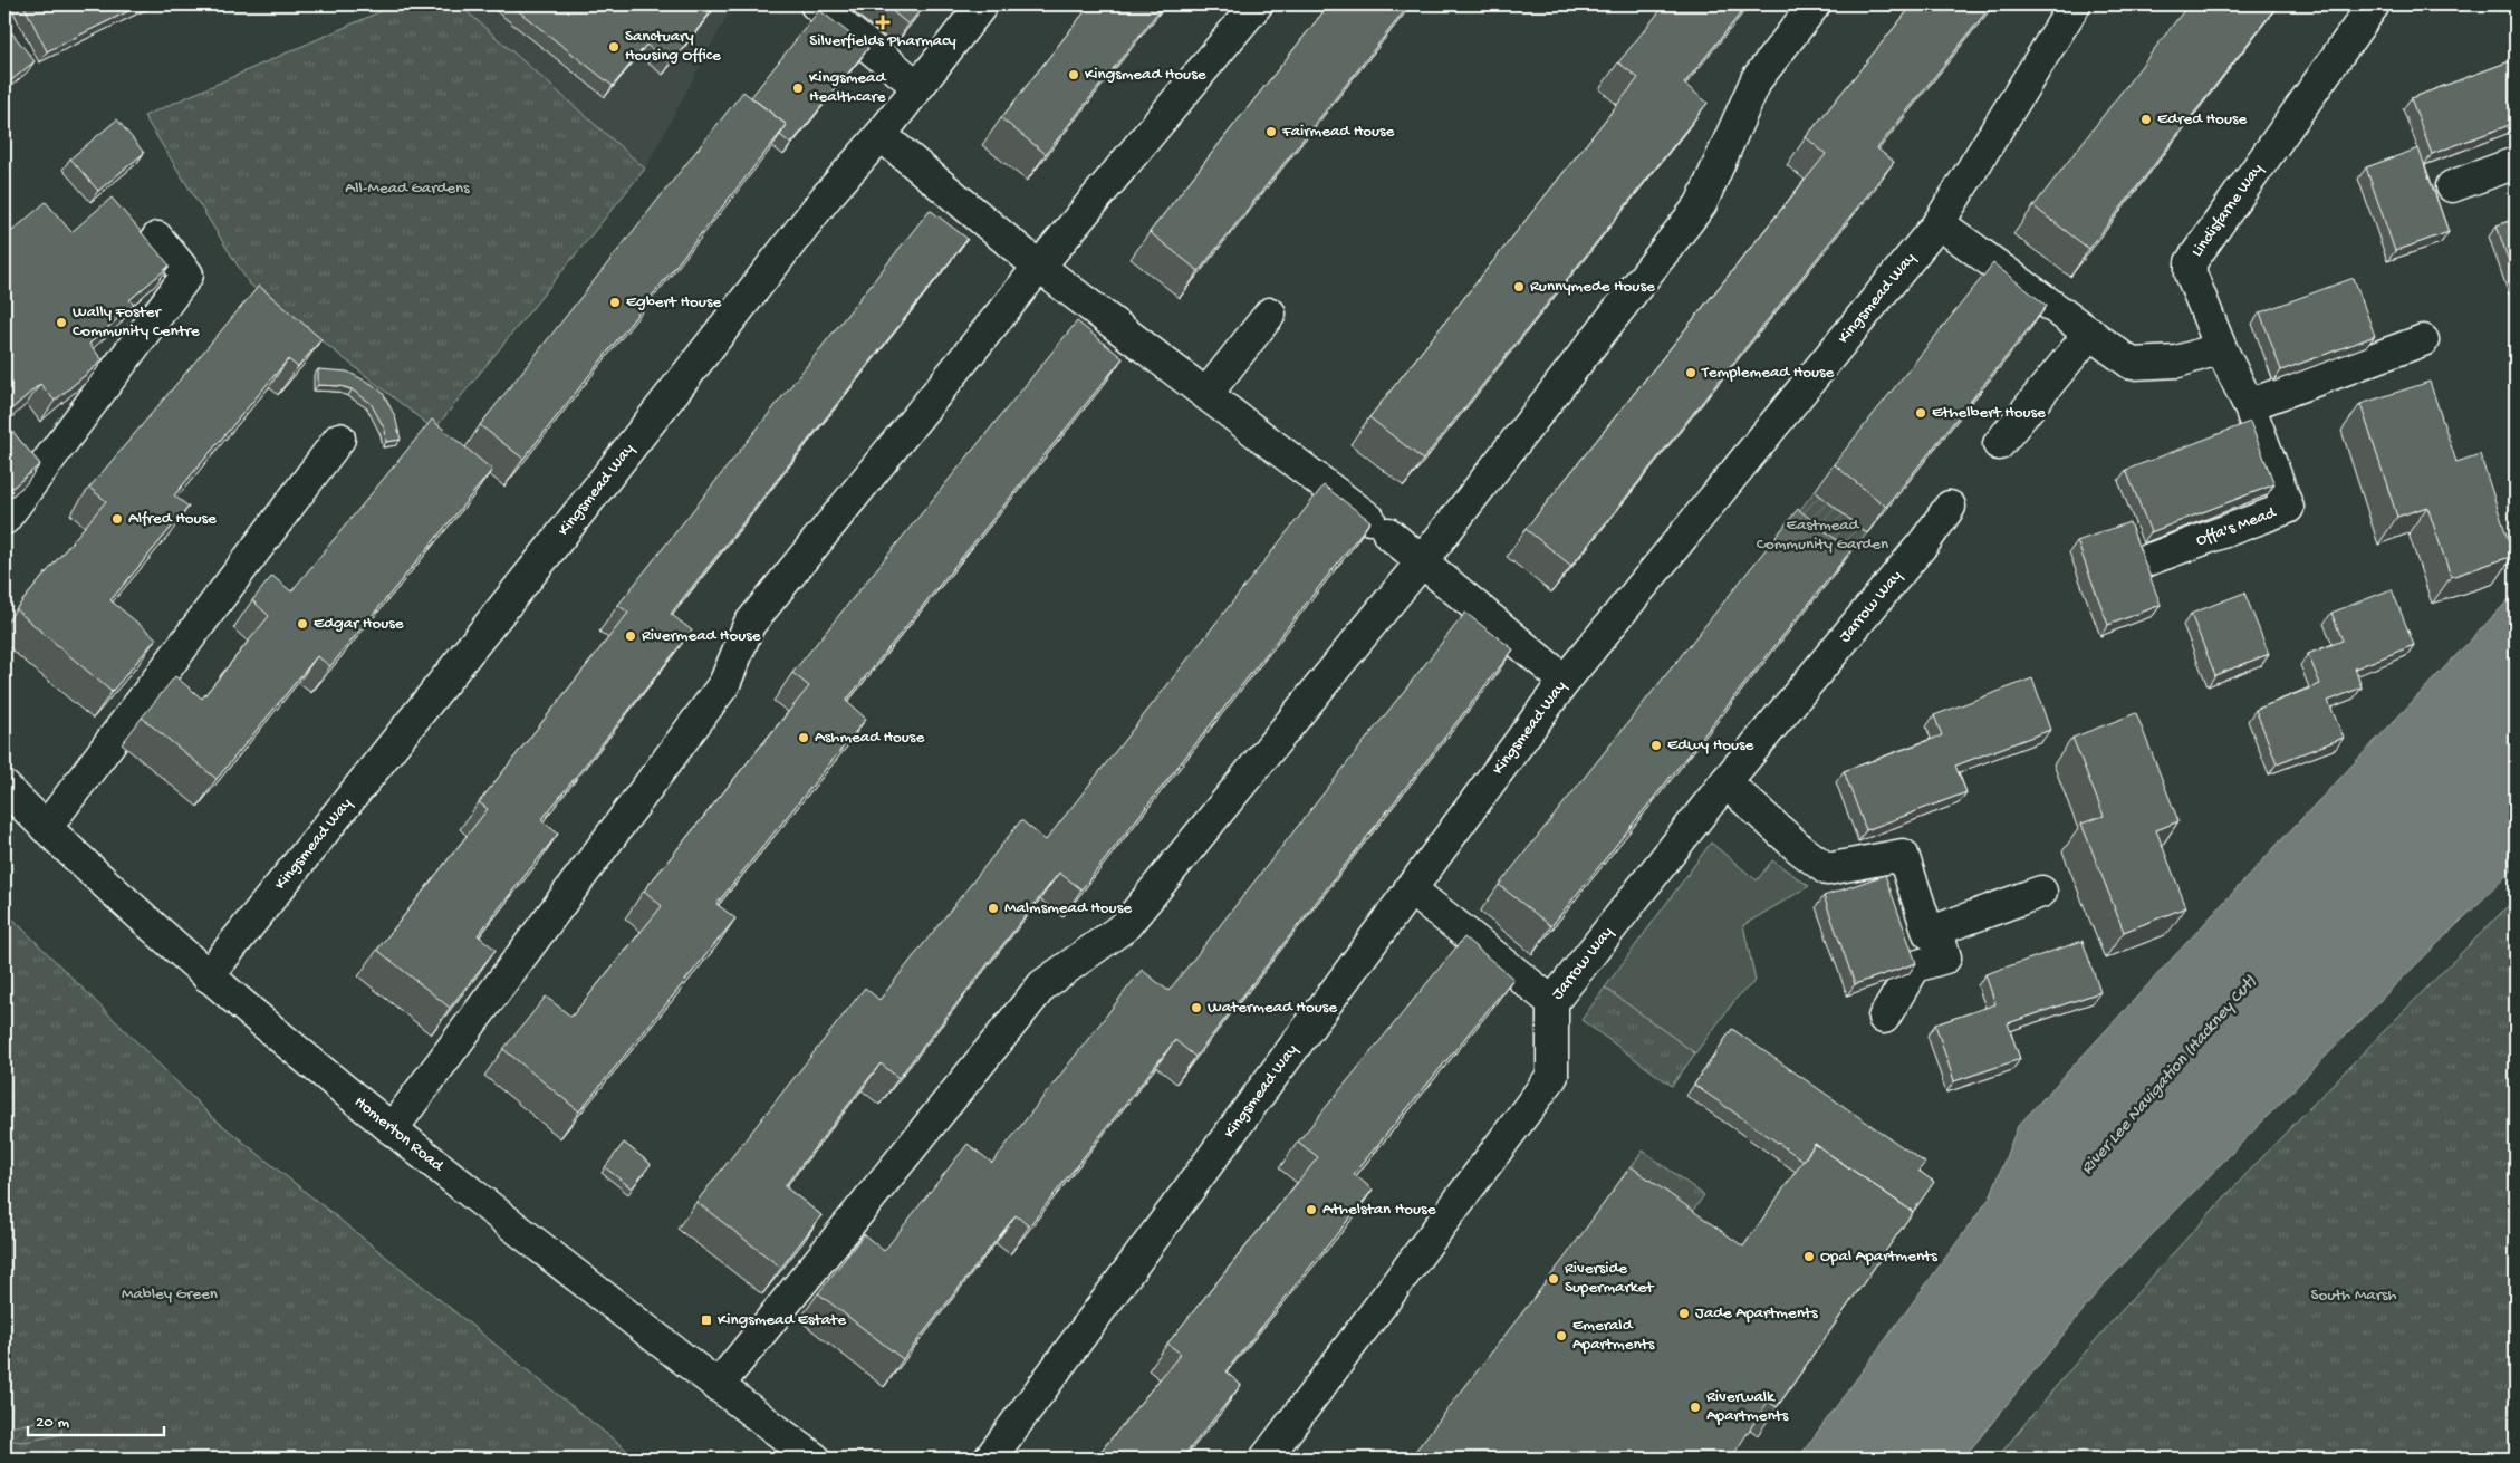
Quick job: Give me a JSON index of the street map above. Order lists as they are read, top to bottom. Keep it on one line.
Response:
{"streets":{"street":["Lindisfarne Way","Kingsmead Way","Offa's Mead","Jarrow Way","Homerton Road"]},"crossings":[["Lindisfarne Way","Offa's Mead"],["Kingsmead Way","Jarrow Way"],["Kingsmead Way","Homerton Road"]],"water":["River Lee Navigation (Hackney Cut)"],"parks":["All-Mead Gardens","Eastmead Community Garden","Mabley Green","South Marsh"],"places":{"health":["Silverfields Pharmacy"],"other":["Sanctuary Housing Office","Kingsmead House","Kingsmead Healthcare","Edred House","Fairmead House","Runnymede House","Egbert House","Wally Foster Community Centre","Templemead House","Ethelbert House","Alfred House","Edgar House","Rivermead House","Ashmead House","Edwy House","Malmsmead House","Watermead House","Athelstan House","Opal Apartments","Riverside Supermarket","Jade Apartments","Emerald Apartments","Riverwalk Apartments"],"transit":["Kingsmead Estate"]},"scale_bar":"20 m"}
